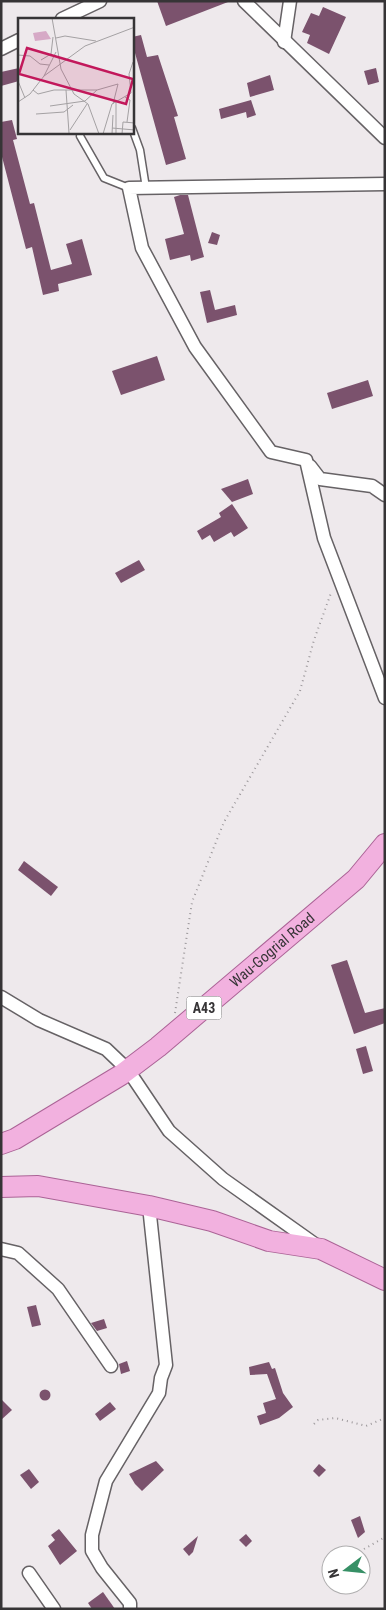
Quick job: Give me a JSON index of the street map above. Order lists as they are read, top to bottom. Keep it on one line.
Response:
{"streets":{"main road":["Wau-Gogrial Road","A43"]},"north":"left"}
